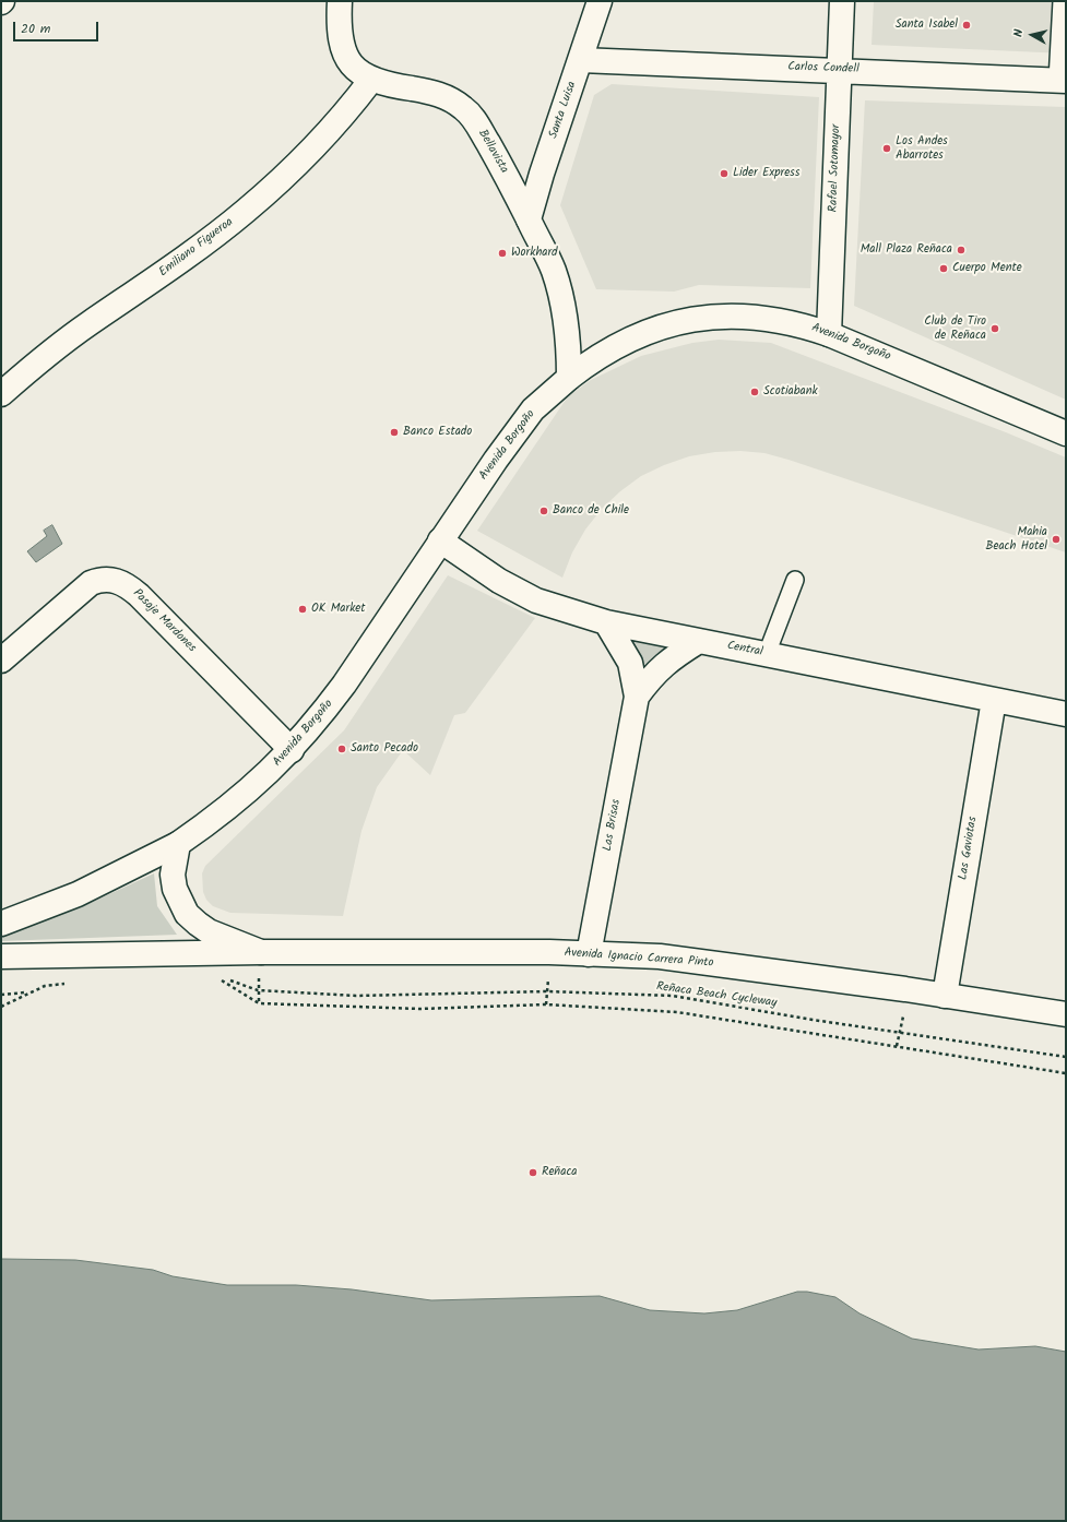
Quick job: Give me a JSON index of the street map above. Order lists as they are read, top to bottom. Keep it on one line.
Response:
{"streets":{"street":["Carlos Condell","Santa Luisa","Bellavista","Rafael Sotomayor","Emiliano Figueroa","Avenida Borgoño","Pasaje Mardones","Central","Las Brisas","Las Gaviotas","Avenida Ignacio Carrera Pinto"],"path":["Reñaca Beach Cycleway"]},"crossings":[["Carlos Condell","Santa Luisa"],["Carlos Condell","Rafael Sotomayor"],["Santa Luisa","Bellavista"],["Bellavista","Emiliano Figueroa"],["Bellavista","Avenida Borgoño"],["Rafael Sotomayor","Avenida Borgoño"],["Avenida Borgoño","Pasaje Mardones"],["Avenida Borgoño","Central"],["Central","Las Brisas"],["Central","Las Gaviotas"],["Las Brisas","Avenida Ignacio Carrera Pinto"],["Las Gaviotas","Avenida Ignacio Carrera Pinto"]],"places":["Santa Isabel","Los Andes Abarrotes","Lider Express","Mall Plaza Reñaca","Workhard","Cuerpo Mente","Club de Tiro de Reñaca","Scotiabank","Banco Estado","Banco de Chile","Mahia Beach Hotel","OK Market","Santo Pecado","Reñaca"],"scale_bar":"20 m","north":"left"}
